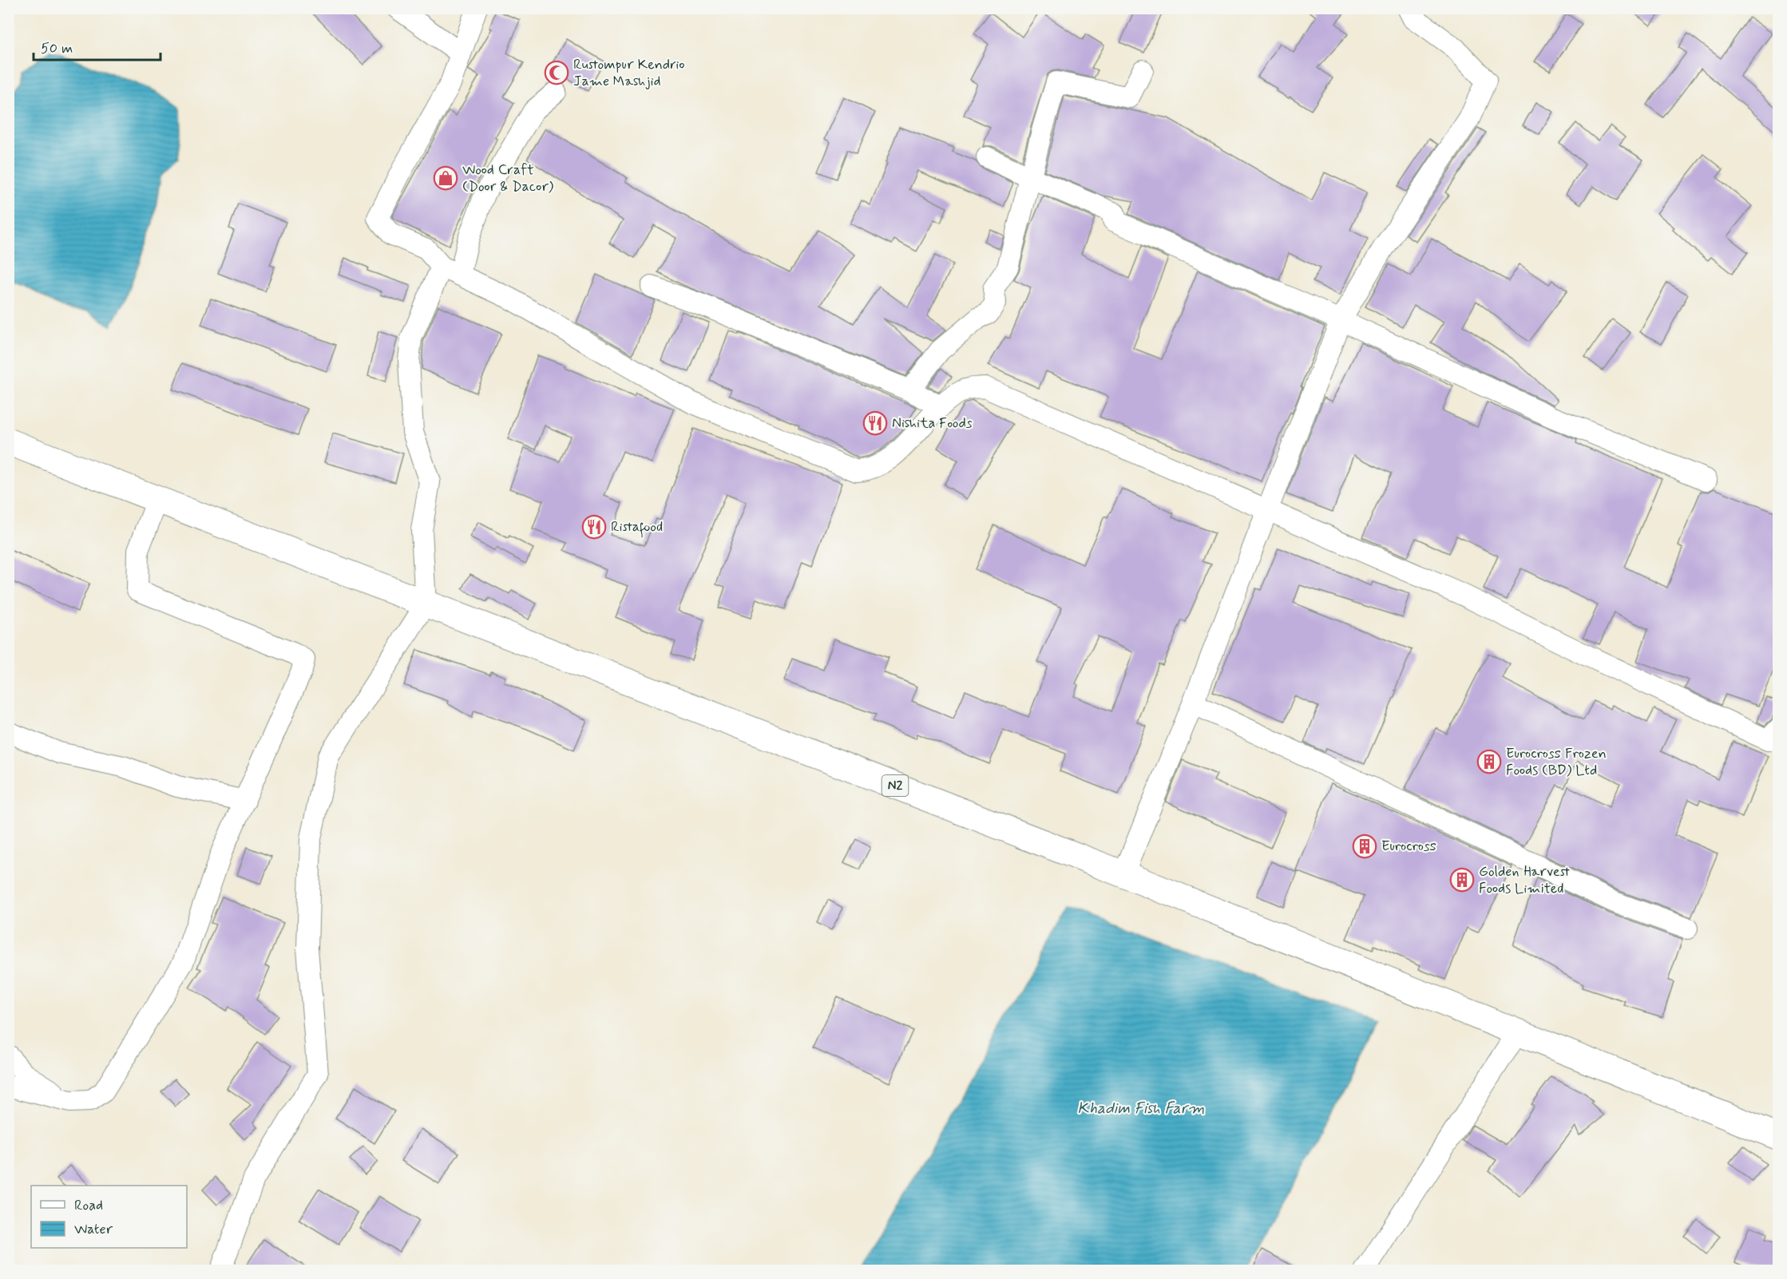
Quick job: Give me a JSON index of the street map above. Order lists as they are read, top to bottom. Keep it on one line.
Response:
{"streets":{"highway":["N2"]},"water":["Khadim Fish Farm"],"places":{"mosque":["Rustompur Kendrio Jame Mashjid"],"shop":["Wood Craft (Door & Dacor)"],"restaurant":["Nishita Foods","Ristafood"],"building":["Eurocross Frozen Foods (BD) Ltd","Eurocross","Golden Harvest Foods Limited"]},"legend":["Road","Water"],"scale_bar":"50 m"}
